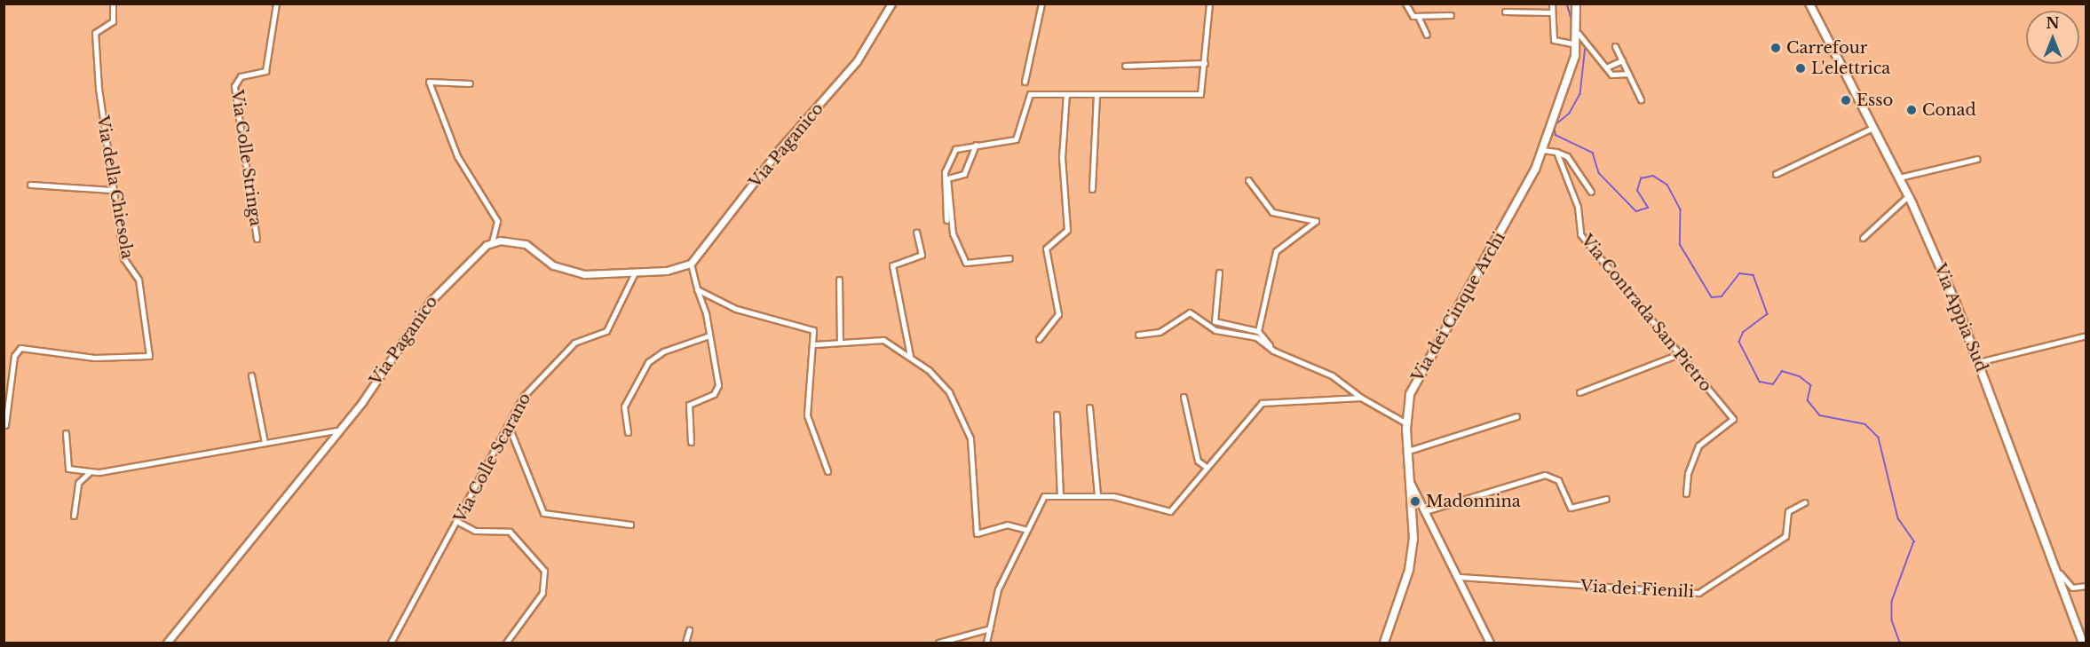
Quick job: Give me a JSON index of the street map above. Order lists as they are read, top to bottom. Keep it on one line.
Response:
{"streets":{"main road":["Via dei Cinque Archi","Via Appia Sud"],"street":["Via Paganico","Via Colle Stringa","Via della Chiesola","Via Contrada San Pietro","Via Colle Scarano","Via dei Fienili"]},"places":["Carrefour","L'elettrica","Esso","Conad","Madonnina"],"north":"top"}
